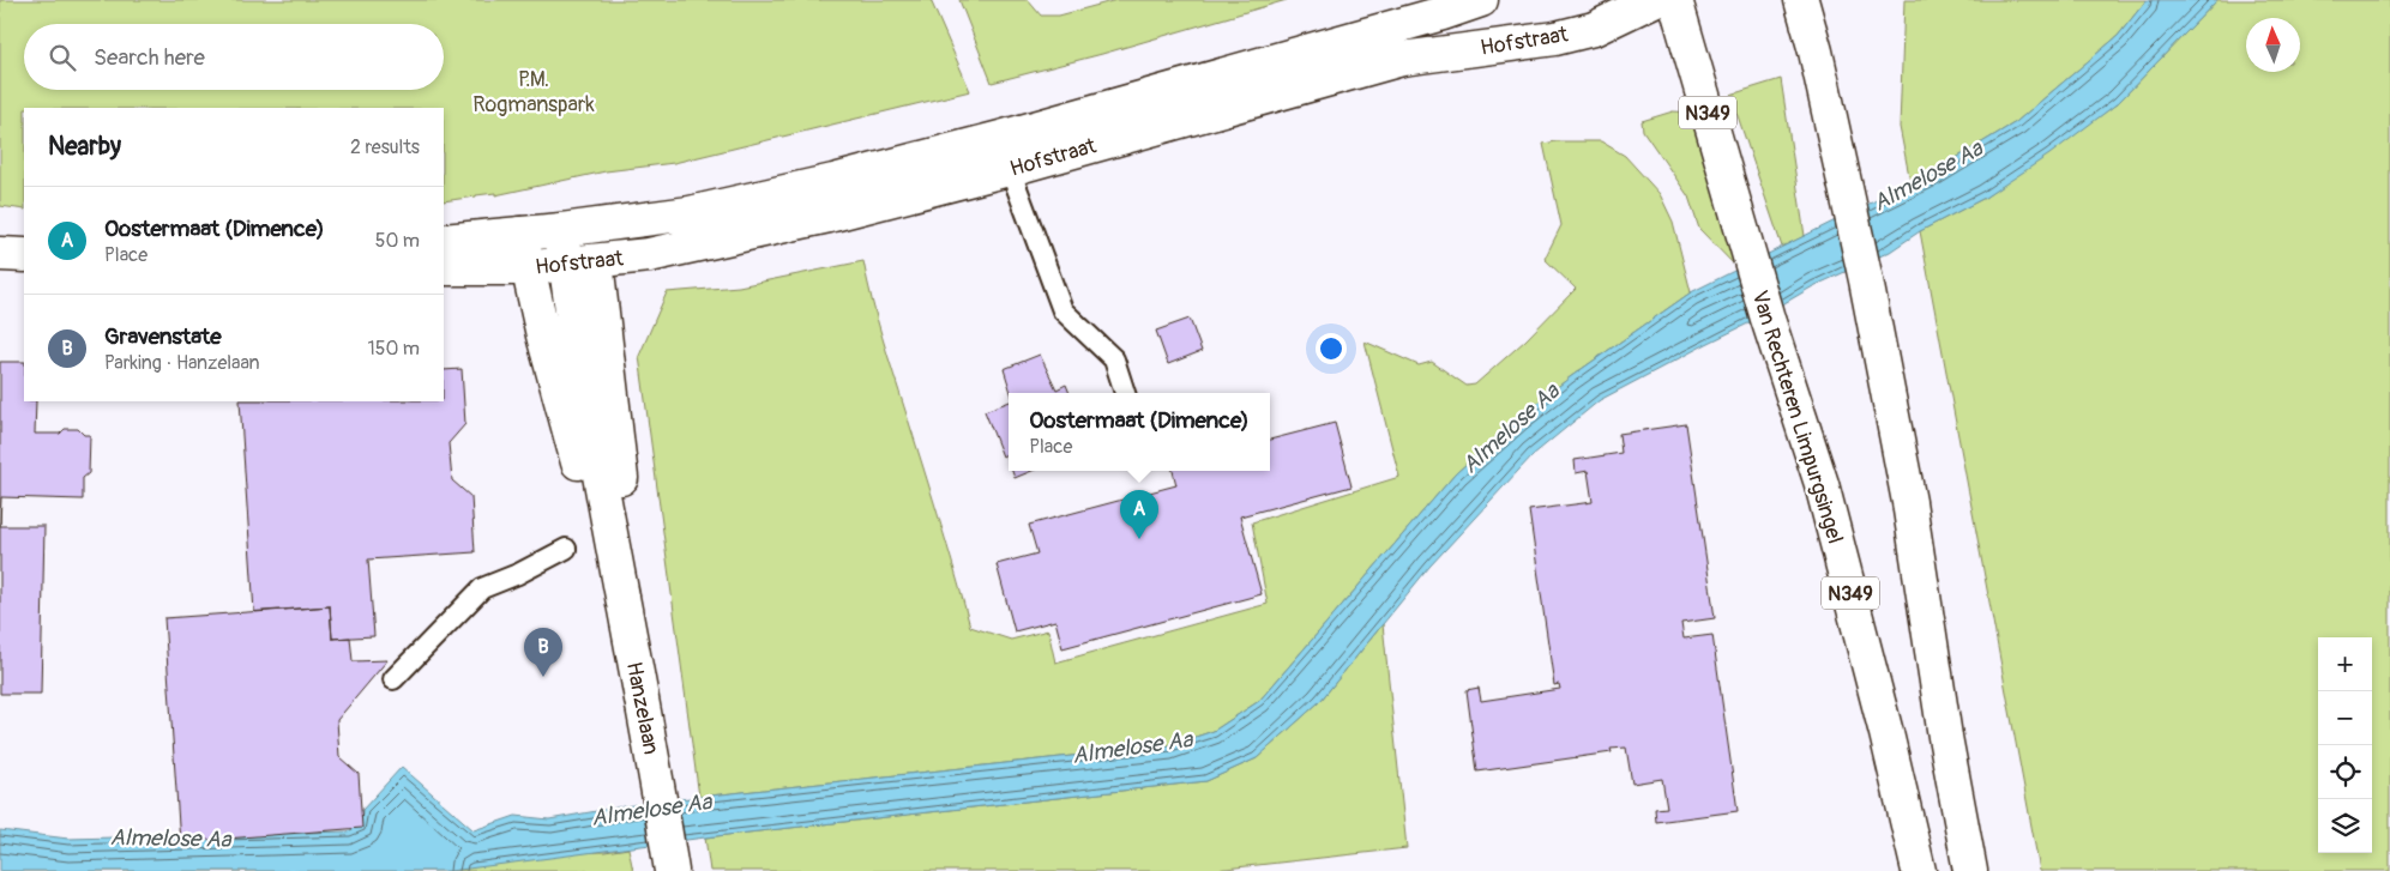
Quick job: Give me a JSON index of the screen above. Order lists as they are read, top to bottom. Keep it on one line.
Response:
{"streets":{"street":["Hofstraat","N349","Van Rechteren Limpurgsingel","Hanzelaan"]},"crossings":[["Hofstraat","Hanzelaan"]],"water":["Almelose Aa"],"parks":["P.M. Rogmanspark"],"north":"top","page":{"search":"Search here","heading":["Nearby","2 results"],"list":[{"mark":"A","name":"Oostermaat (Dimence)","note":"Place","value":"50 m"},{"mark":"B","name":"Gravenstate","note":"Parking · Hanzelaan","value":"150 m"}],"popup":["Oostermaat (Dimence)","Place"],"pins":["A","B"],"map_buttons":["+","−"]}}
